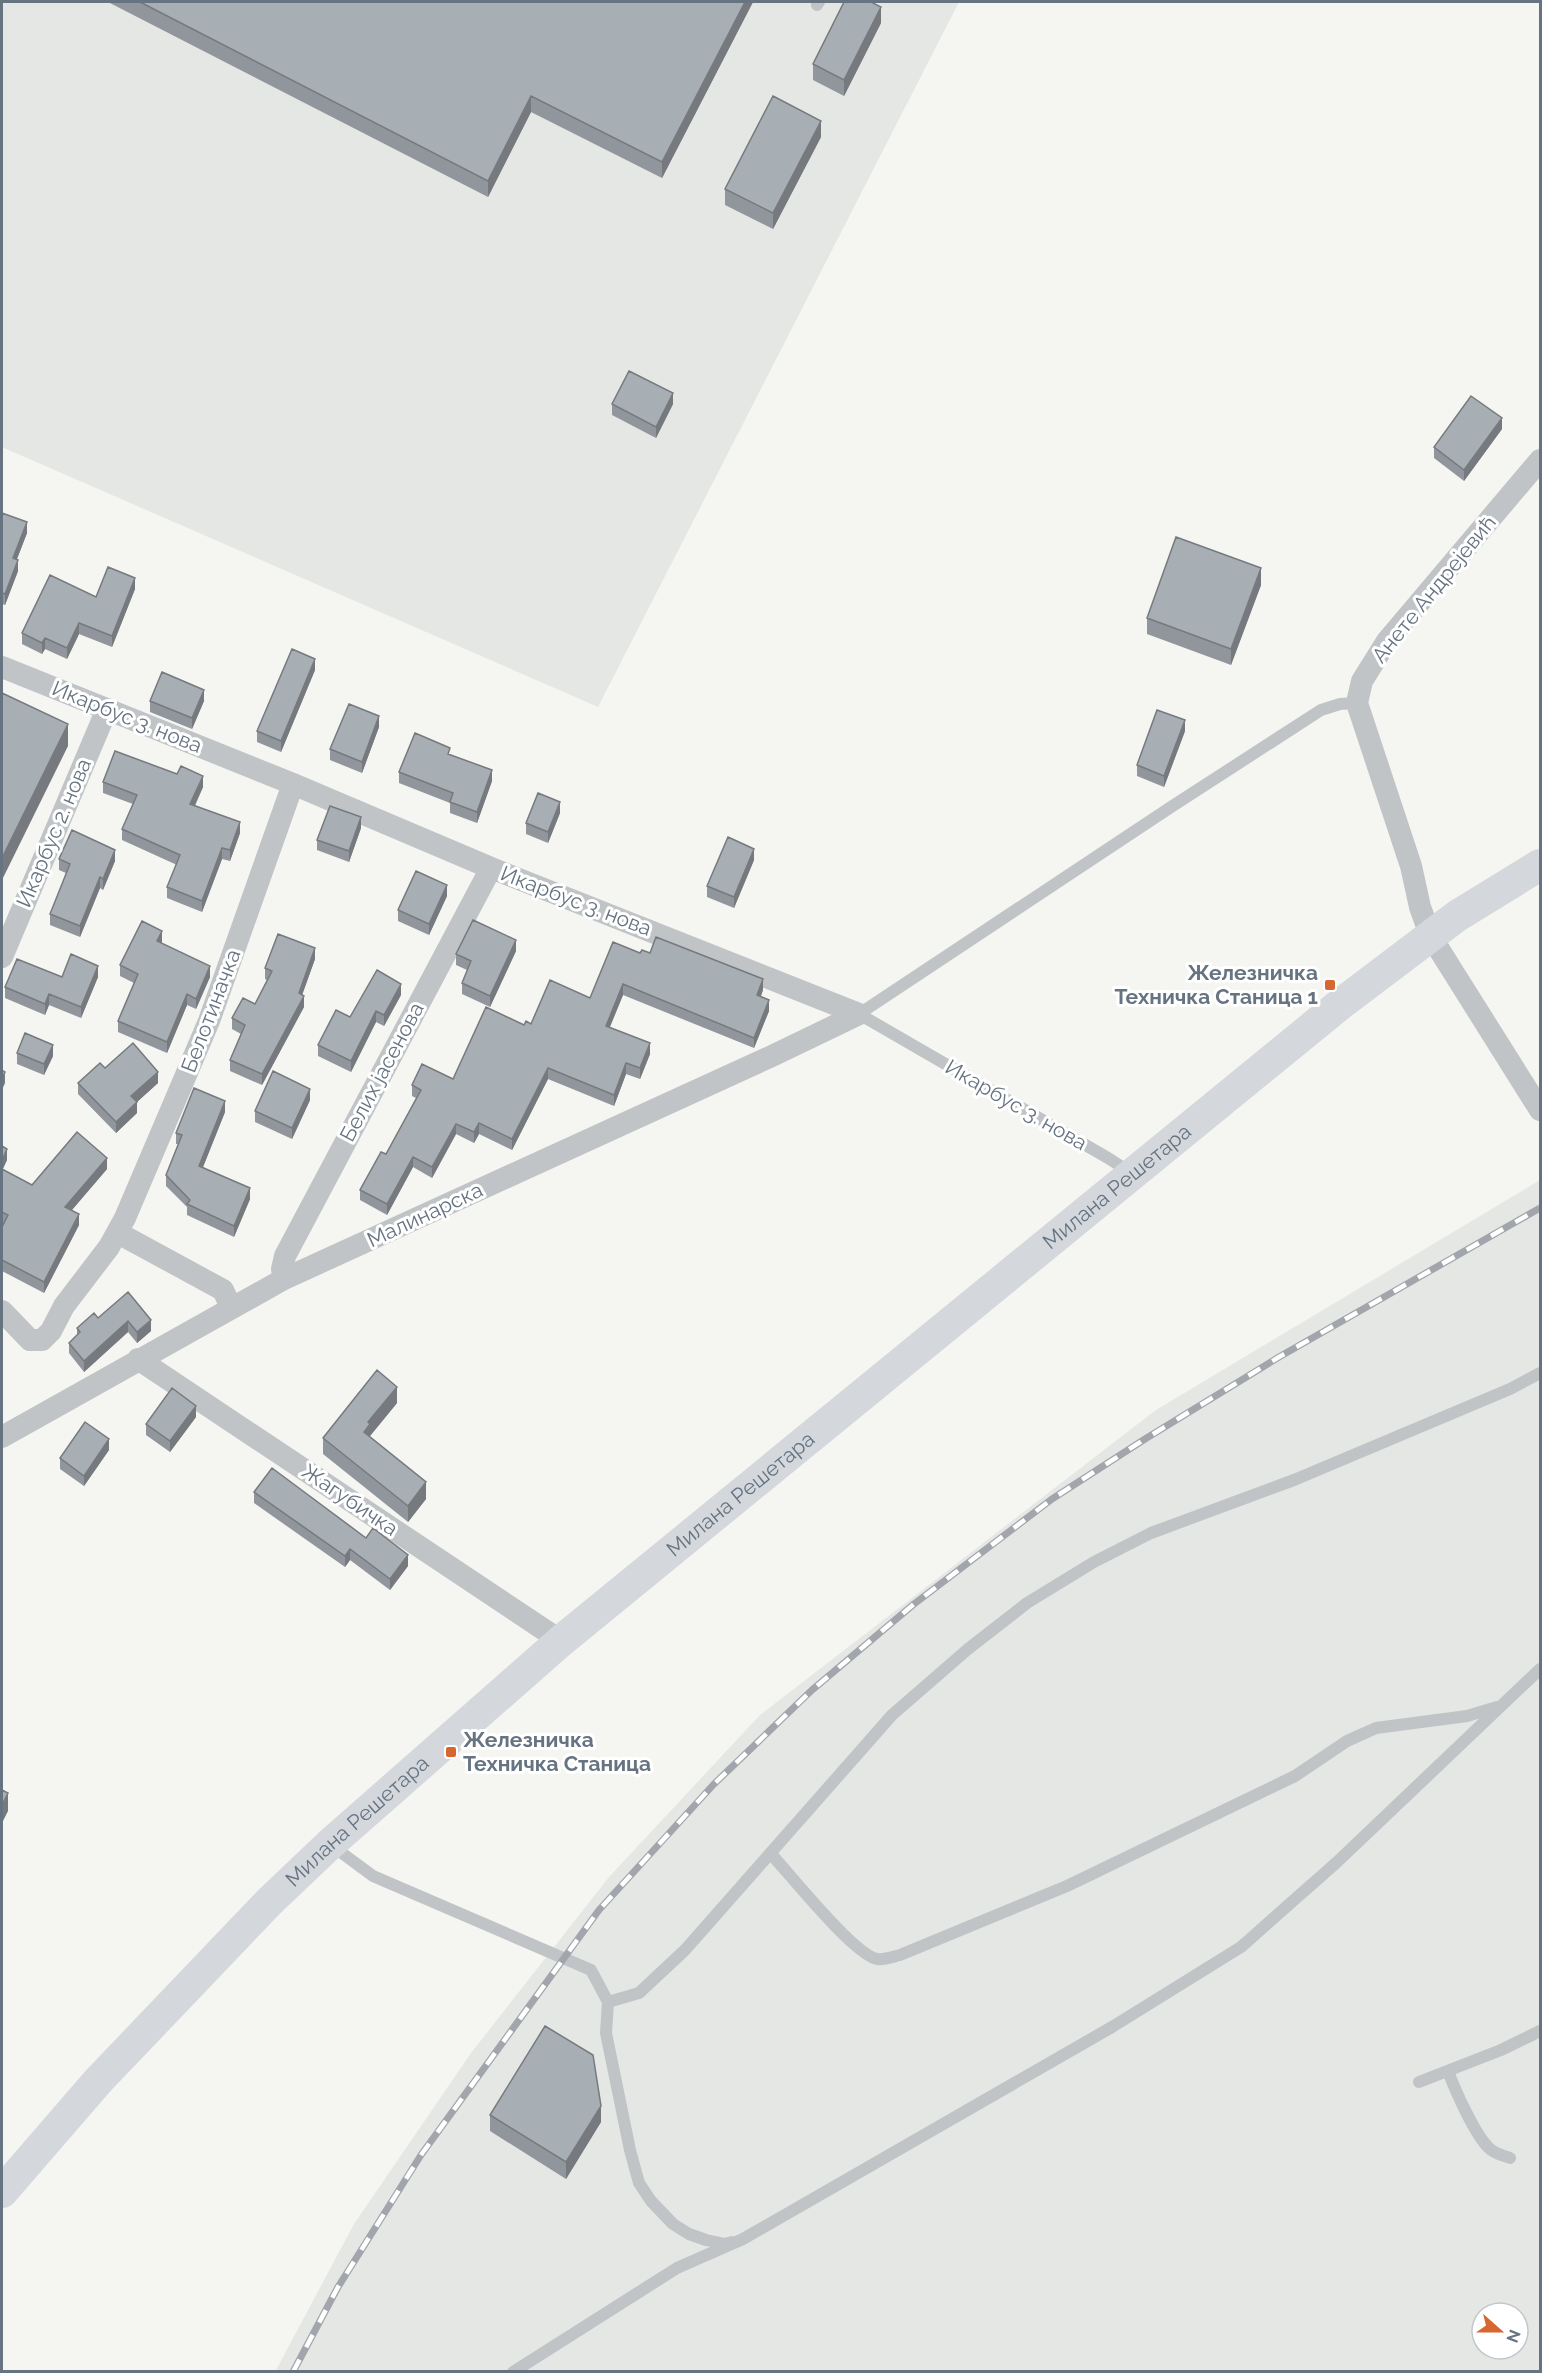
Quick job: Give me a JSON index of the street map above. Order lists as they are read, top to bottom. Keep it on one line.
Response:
{"streets":{"street":["Анете Андрејевић","Икарбус 3. нова","Икарбус 2. нова","Белотиначка","Белих јасенова","Милана Решетара","Малинарска","Жагубичка"]},"crossings":[["Икарбус 3. нова","Икарбус 2. нова"],["Икарбус 3. нова","Белотиначка"],["Икарбус 3. нова","Белих јасенова"],["Икарбус 3. нова","Милана Решетара"],["Икарбус 3. нова","Малинарска"],["Белих јасенова","Малинарска"],["Милана Решетара","Жагубичка"],["Малинарска","Жагубичка"]],"places":{"transit":["Железничка Техничка Станица 1","Железничка Техничка Станица"]},"north":"right"}
